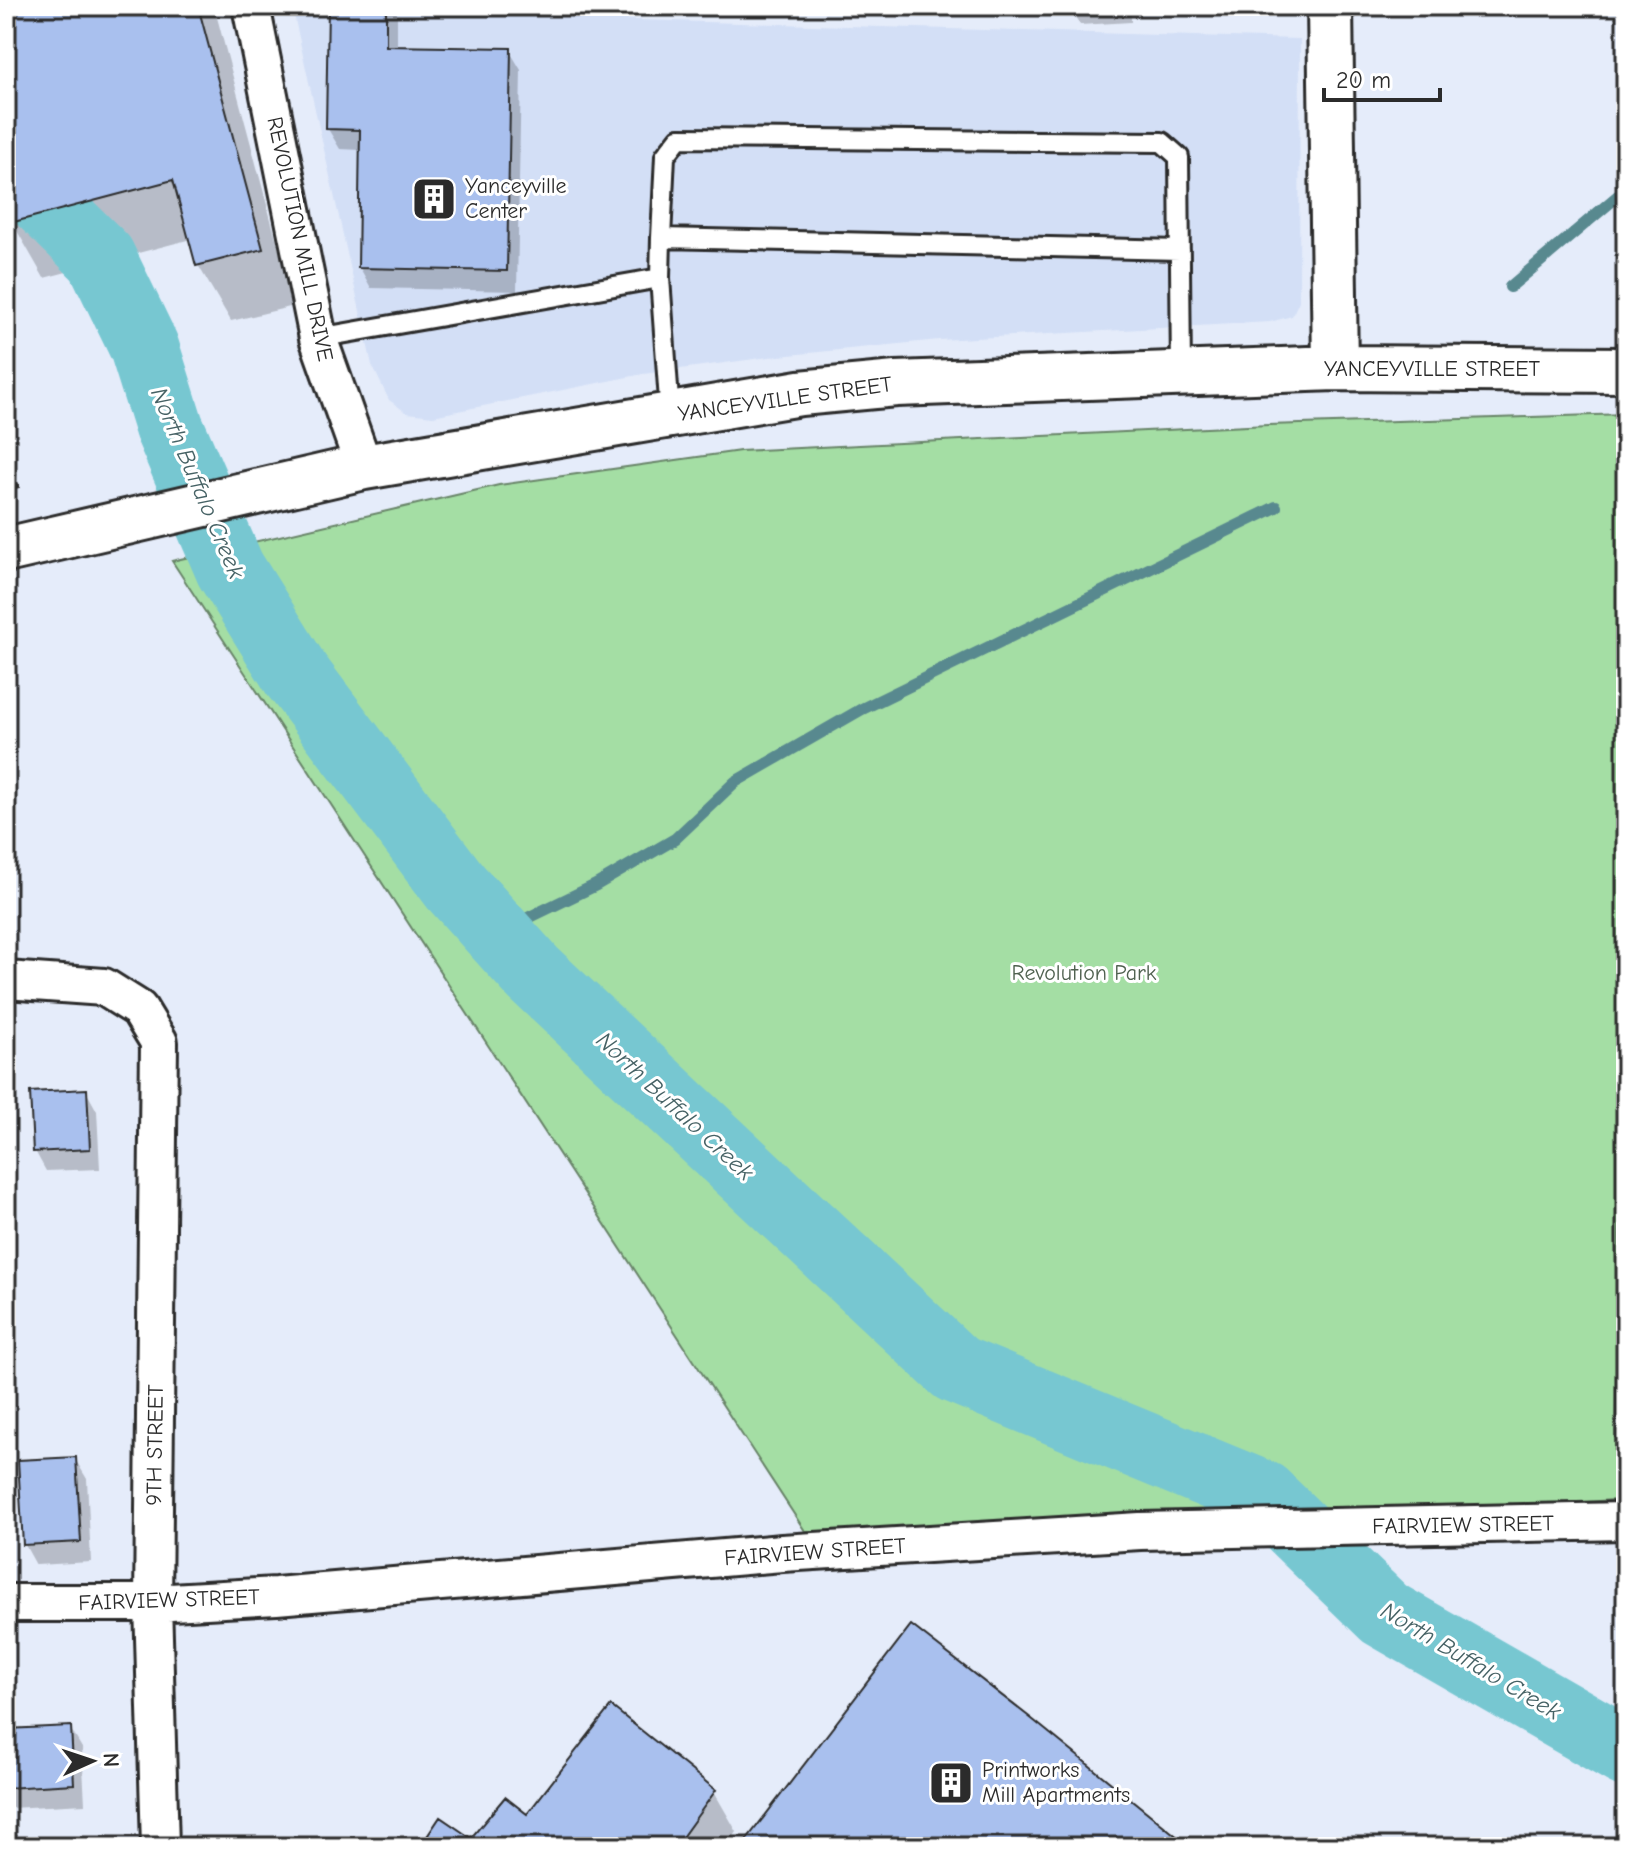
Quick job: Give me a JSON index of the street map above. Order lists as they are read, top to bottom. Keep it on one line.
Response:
{"streets":{"main road":["YANCEYVILLE STREET"],"street":["REVOLUTION MILL DRIVE","9TH STREET","FAIRVIEW STREET"]},"crossings":[["REVOLUTION MILL DRIVE","YANCEYVILLE STREET"],["9TH STREET","FAIRVIEW STREET"]],"water":["North Buffalo Creek"],"parks":["Revolution Park"],"places":{"building":["Yanceyville Center","Printworks Mill Apartments"]},"scale_bar":"20 m","north":"right"}
